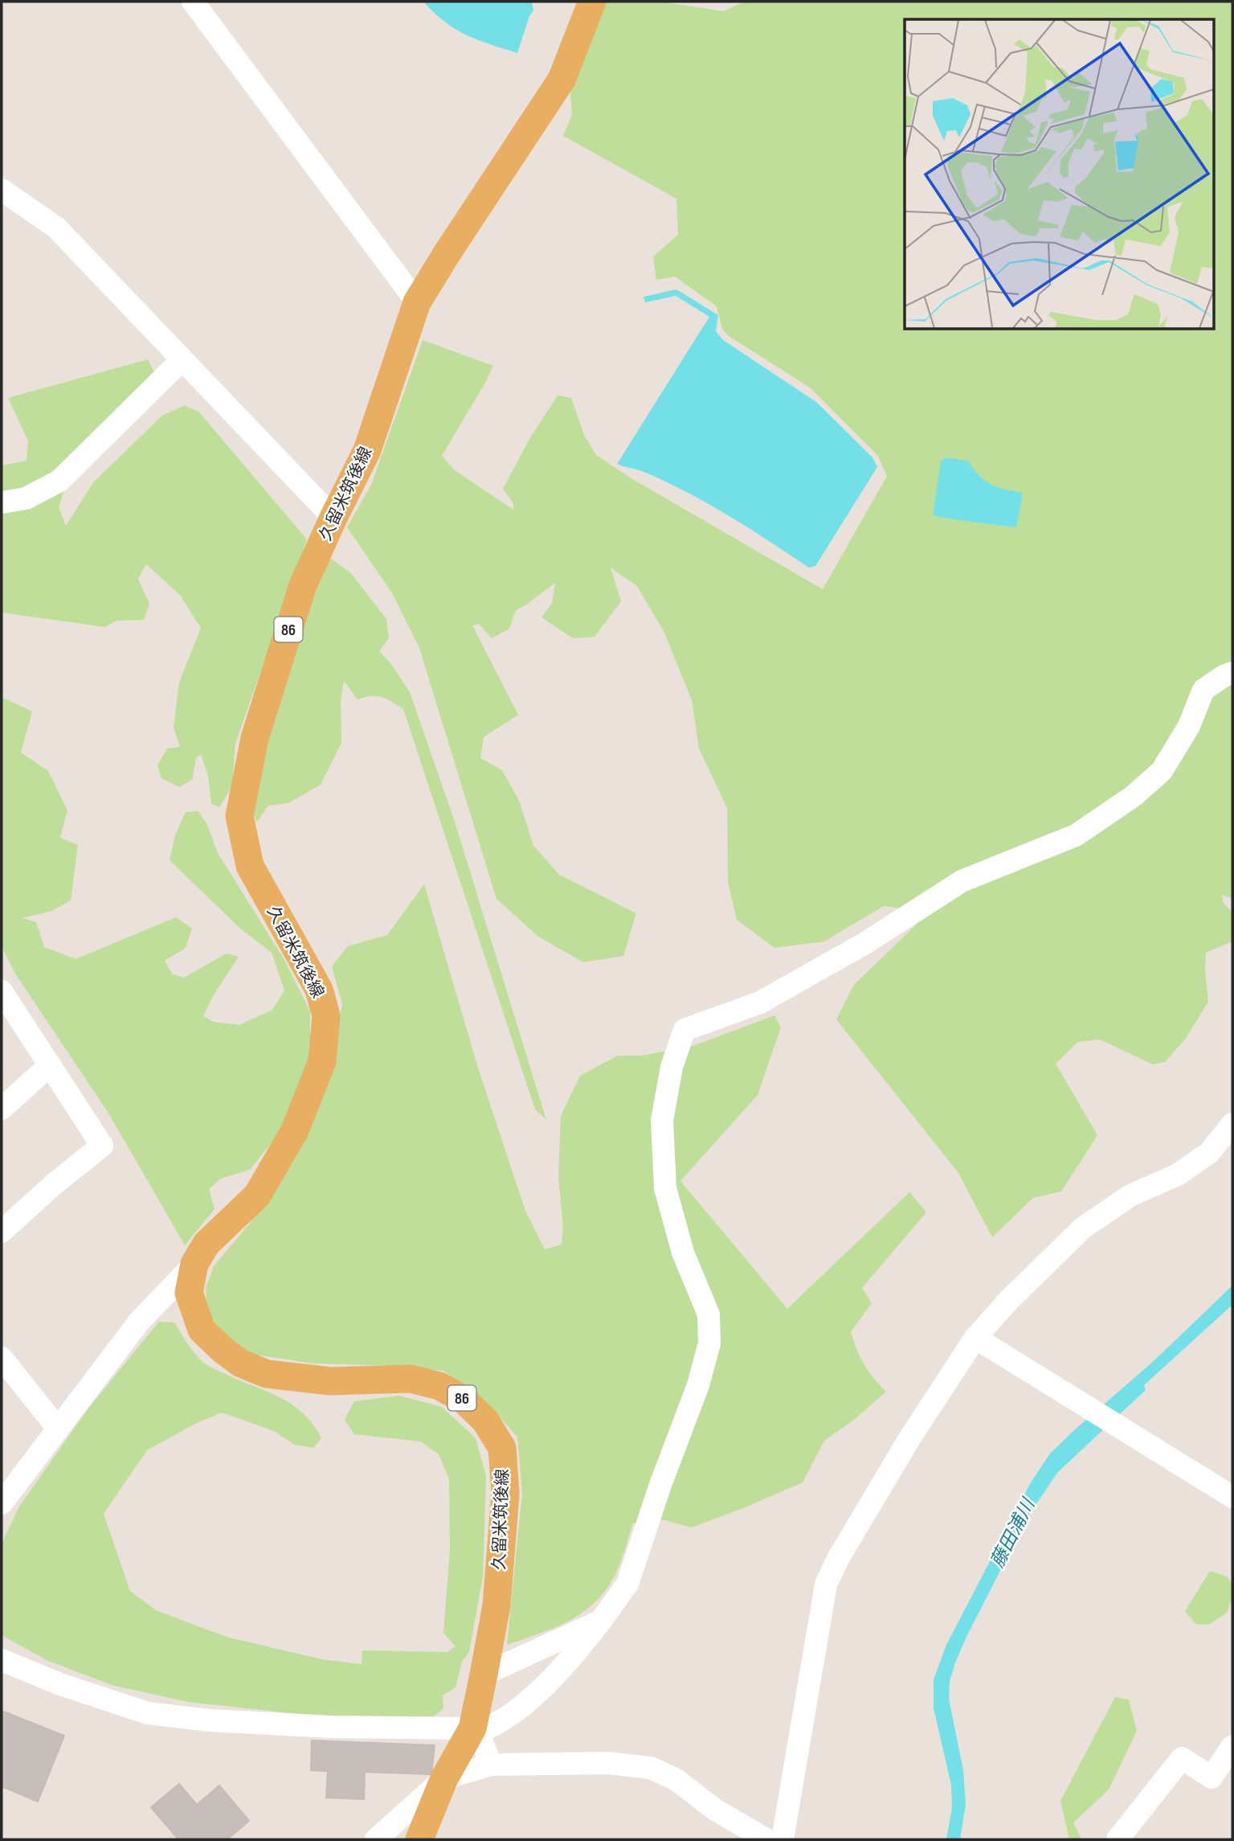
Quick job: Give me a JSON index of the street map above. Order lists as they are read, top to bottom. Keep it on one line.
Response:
{"streets":{"main road":["久留米筑後線","86"]},"water":["藤田浦川"]}
